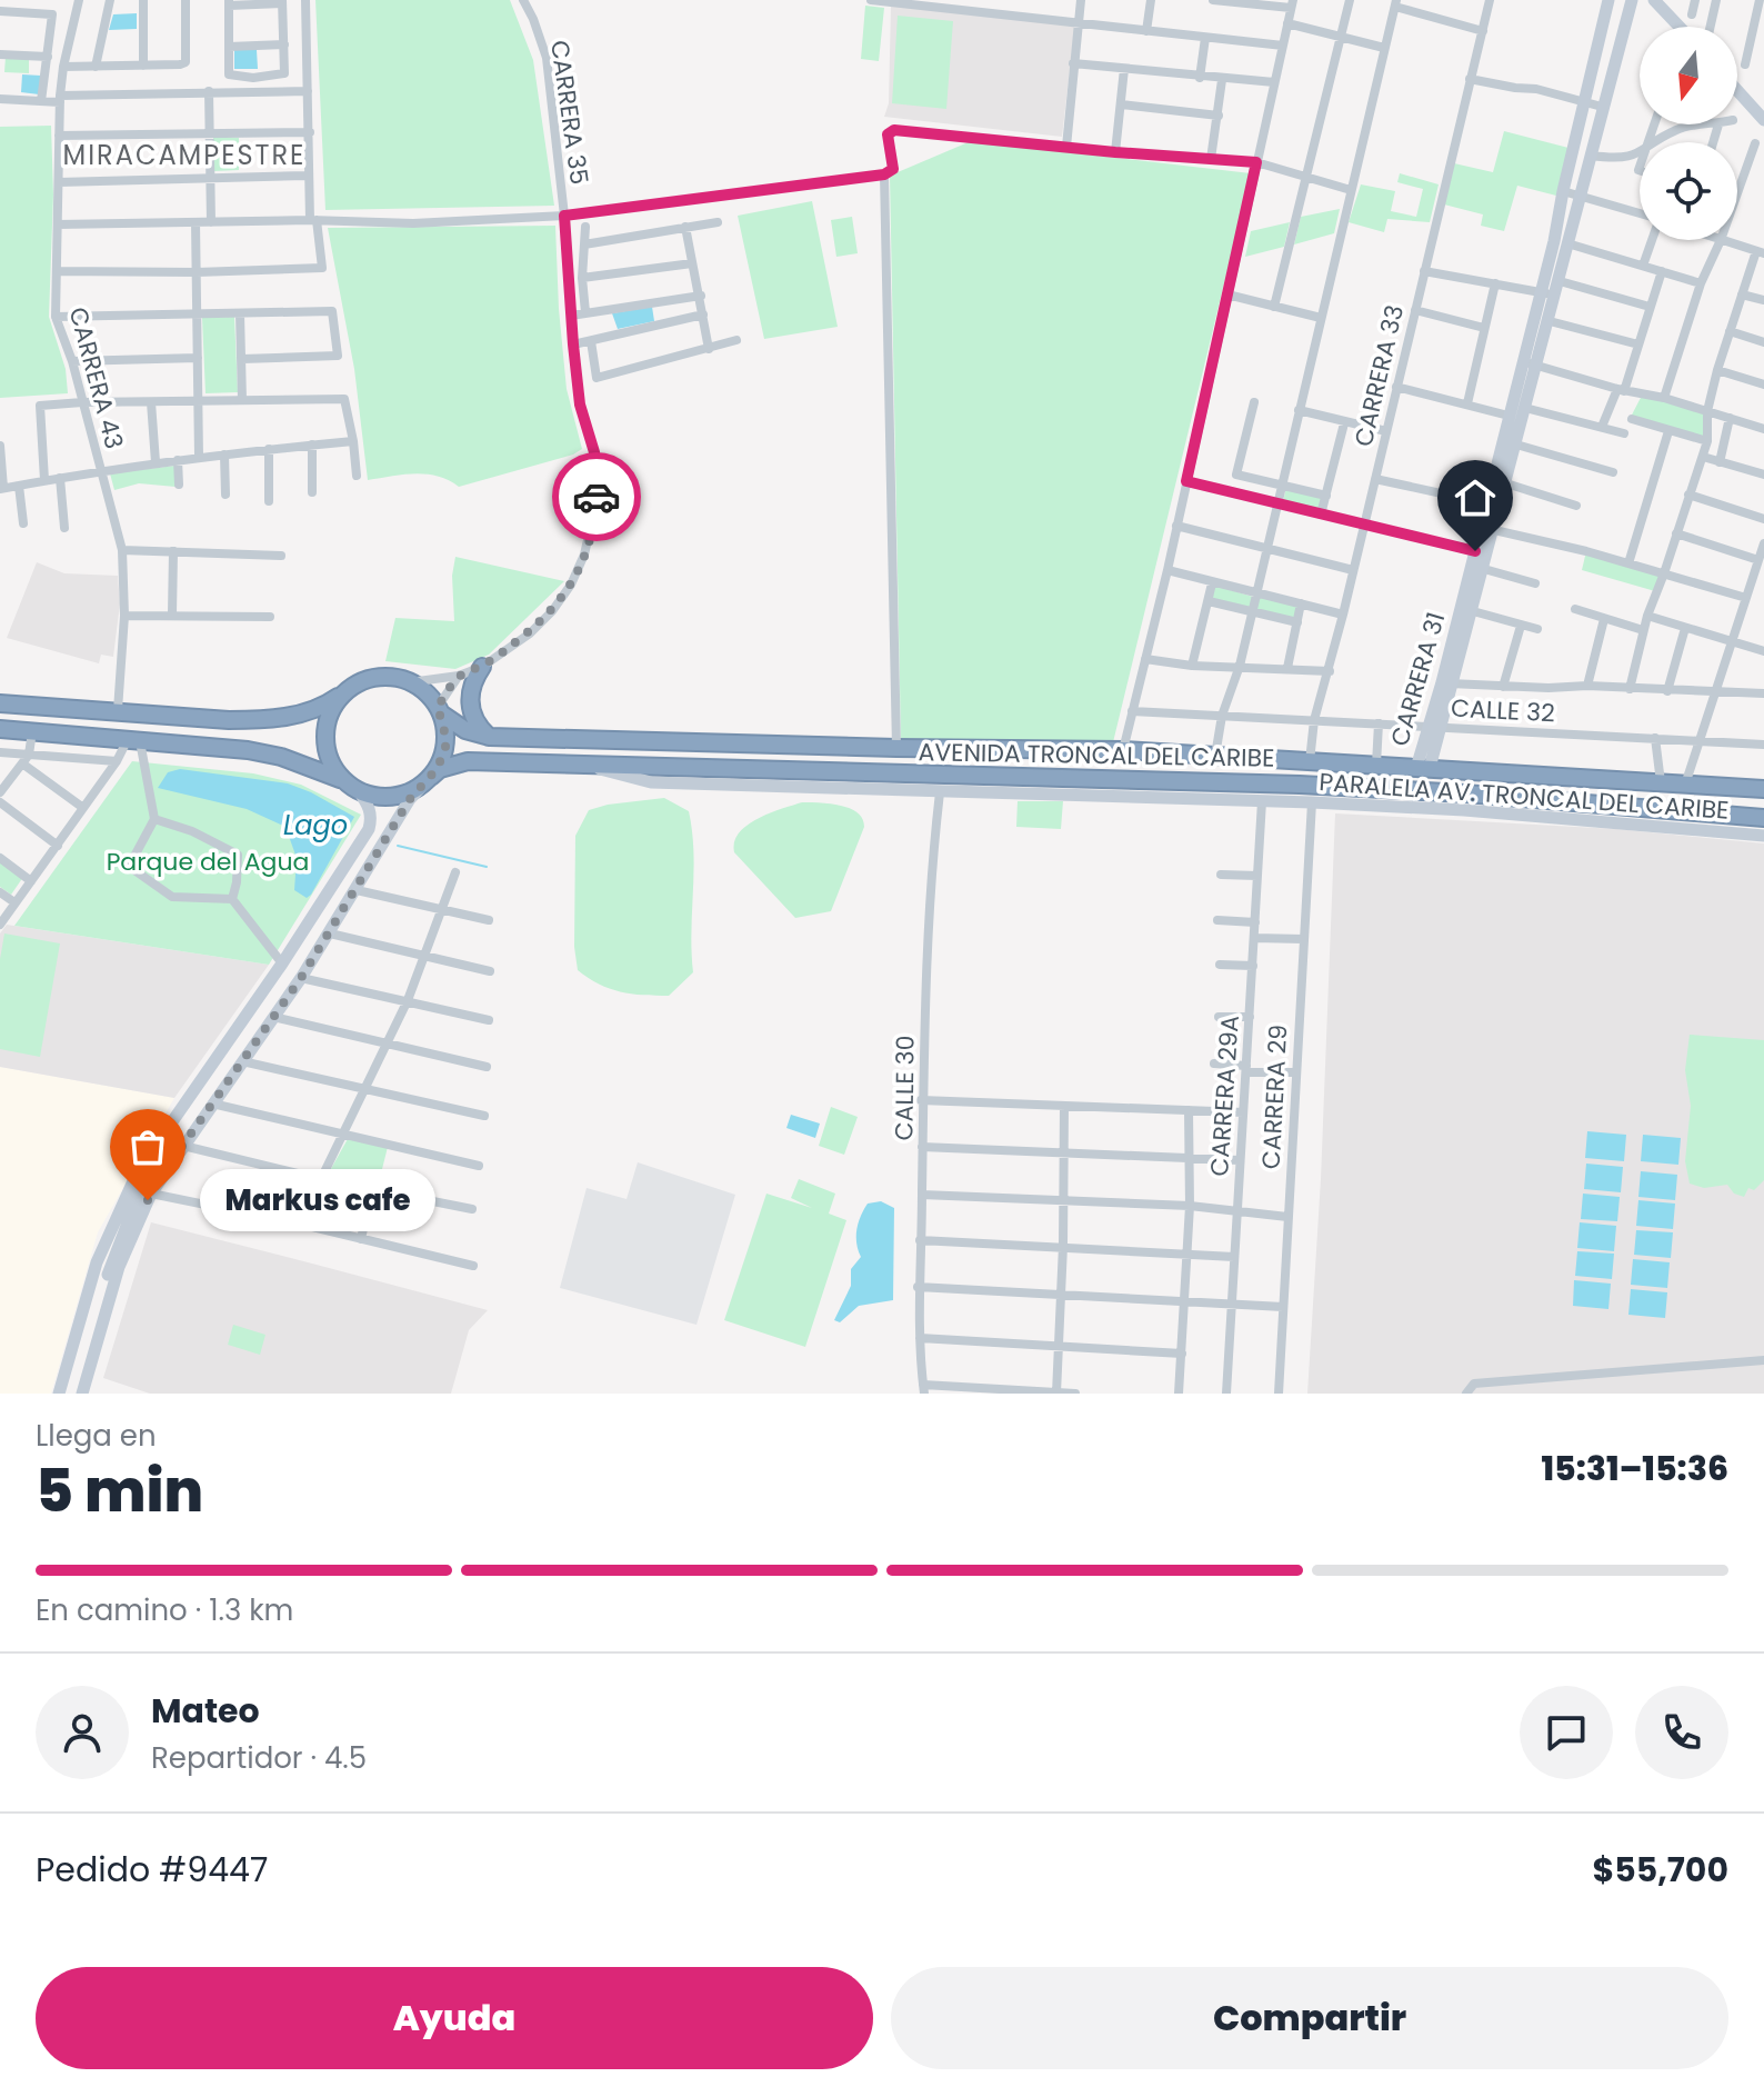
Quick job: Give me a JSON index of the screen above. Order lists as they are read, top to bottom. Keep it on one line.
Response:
{"streets":{"highway":["AVENIDA TRONCAL DEL CARIBE"],"street":["CARRERA 35","CARRERA 33","CARRERA 43","CARRERA 31","CALLE 32","PARALELA AV. TRONCAL DEL CARIBE","CALLE 30","CARRERA 29A","CARRERA 29"]},"crossings":[["CARRERA 35","AVENIDA TRONCAL DEL CARIBE"],["CARRERA 33","CALLE 32"],["CARRERA 33","AVENIDA TRONCAL DEL CARIBE"],["CARRERA 31","CALLE 32"],["CARRERA 31","AVENIDA TRONCAL DEL CARIBE"],["AVENIDA TRONCAL DEL CARIBE","PARALELA AV. TRONCAL DEL CARIBE"],["PARALELA AV. TRONCAL DEL CARIBE","CALLE 30"],["PARALELA AV. TRONCAL DEL CARIBE","CARRERA 29A"],["PARALELA AV. TRONCAL DEL CARIBE","CARRERA 29"]],"districts":["MIRACAMPESTRE"],"water":["Lago"],"parks":["Parque del Agua"],"places":["Markus cafe"],"north":"bottom","page":{"bubble":"Markus cafe","heading":["5 min","Llega en","15:31–15:36"],"panel":["Mateo","Repartidor · 4.5","Pedido #9447","$55,700"],"bar":"En camino · 1.3 km","buttons":["Ayuda","Compartir"]}}
